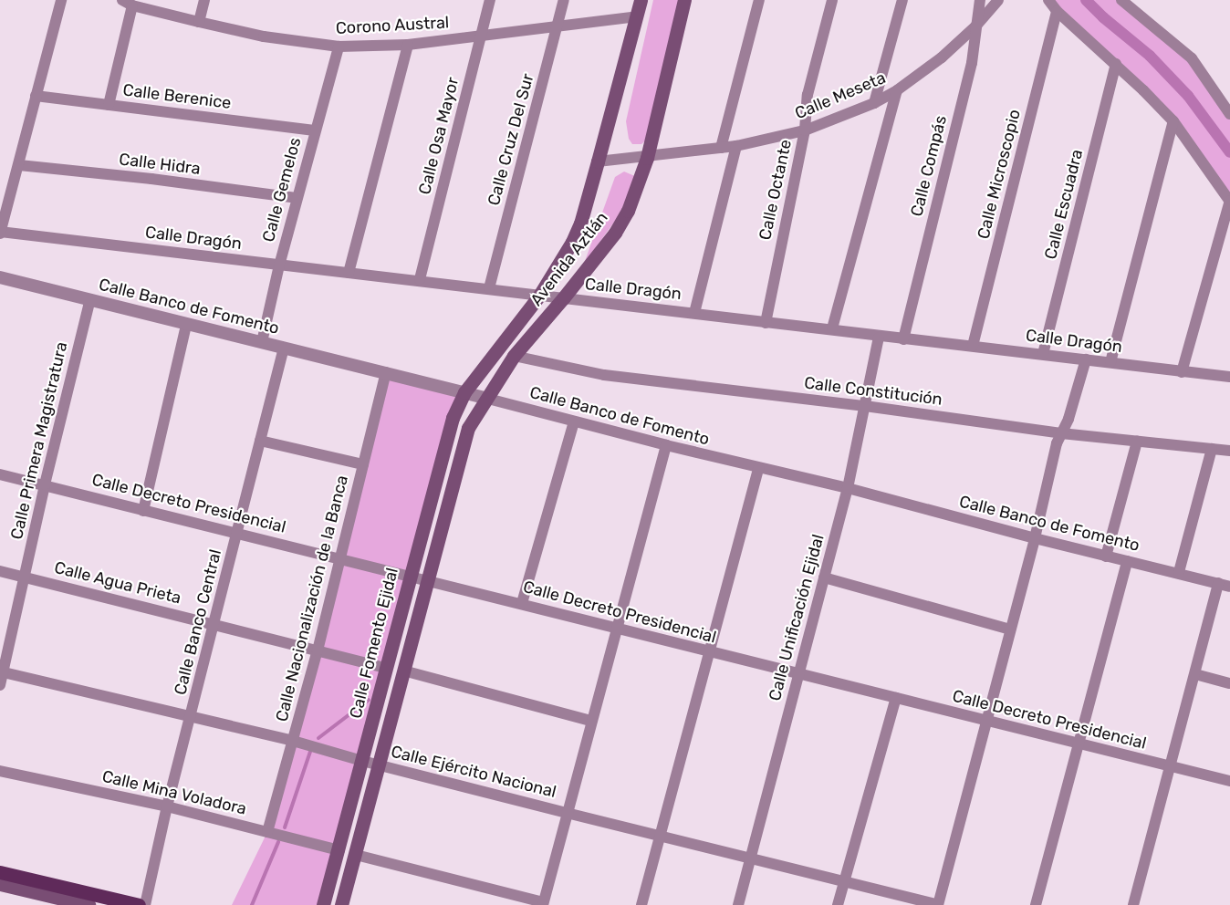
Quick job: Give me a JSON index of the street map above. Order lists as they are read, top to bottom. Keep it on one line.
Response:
{"streets":{"main road":["Avenida Aztlán","Calle Fomento Ejidal"],"street":["Corono Austral","Calle Meseta","Calle Berenice","Calle Osa Mayor","Calle Cruz Del Sur","Calle Hidra","Calle Compás","Calle Microscopio","Calle Gemelos","Calle Octante","Calle Escuadra","Calle Dragón","Calle Banco de Fomento","Calle Constitución","Calle Primera Magistratura","Calle Decreto Presidencial","Calle Agua Prieta","Calle Nacionalización de la Banca","Calle Unificación Ejidal","Calle Banco Central","Calle Ejército Nacional","Calle Mina Voladora"]},"crossings":[["Corono Austral","Calle Osa Mayor"],["Corono Austral","Calle Cruz Del Sur"],["Corono Austral","Calle Gemelos"],["Corono Austral","Avenida Aztlán"],["Calle Meseta","Calle Compás"],["Calle Meseta","Calle Octante"],["Calle Meseta","Avenida Aztlán"],["Calle Berenice","Calle Gemelos"],["Calle Osa Mayor","Calle Dragón"],["Calle Cruz Del Sur","Calle Dragón"],["Calle Hidra","Calle Gemelos"],["Calle Compás","Calle Dragón"],["Calle Microscopio","Calle Dragón"],["Calle Gemelos","Calle Dragón"],["Calle Gemelos","Calle Banco de Fomento"],["Calle Octante","Calle Dragón"],["Calle Escuadra","Calle Dragón"],["Calle Dragón","Avenida Aztlán"],["Calle Dragón","Calle Unificación Ejidal"],["Avenida Aztlán","Calle Banco de Fomento"],["Avenida Aztlán","Calle Constitución"],["Avenida Aztlán","Calle Fomento Ejidal"],["Calle Banco de Fomento","Calle Primera Magistratura"],["Calle Banco de Fomento","Calle Nacionalización de la Banca"],["Calle Banco de Fomento","Calle Unificación Ejidal"],["Calle Banco de Fomento","Calle Banco Central"],["Calle Banco de Fomento","Calle Fomento Ejidal"],["Calle Constitución","Calle Unificación Ejidal"],["Calle Primera Magistratura","Calle Decreto Presidencial"],["Calle Primera Magistratura","Calle Agua Prieta"],["Calle Primera Magistratura","Calle Ejército Nacional"],["Calle Decreto Presidencial","Calle Nacionalización de la Banca"],["Calle Decreto Presidencial","Calle Unificación Ejidal"],["Calle Decreto Presidencial","Calle Banco Central"],["Calle Decreto Presidencial","Calle Fomento Ejidal"],["Calle Agua Prieta","Calle Nacionalización de la Banca"],["Calle Agua Prieta","Calle Banco Central"],["Calle Agua Prieta","Calle Fomento Ejidal"],["Calle Nacionalización de la Banca","Calle Ejército Nacional"],["Calle Nacionalización de la Banca","Calle Mina Voladora"],["Calle Unificación Ejidal","Calle Ejército Nacional"],["Calle Banco Central","Calle Ejército Nacional"],["Calle Banco Central","Calle Mina Voladora"],["Calle Fomento Ejidal","Calle Ejército Nacional"],["Calle Fomento Ejidal","Calle Mina Voladora"]]}
